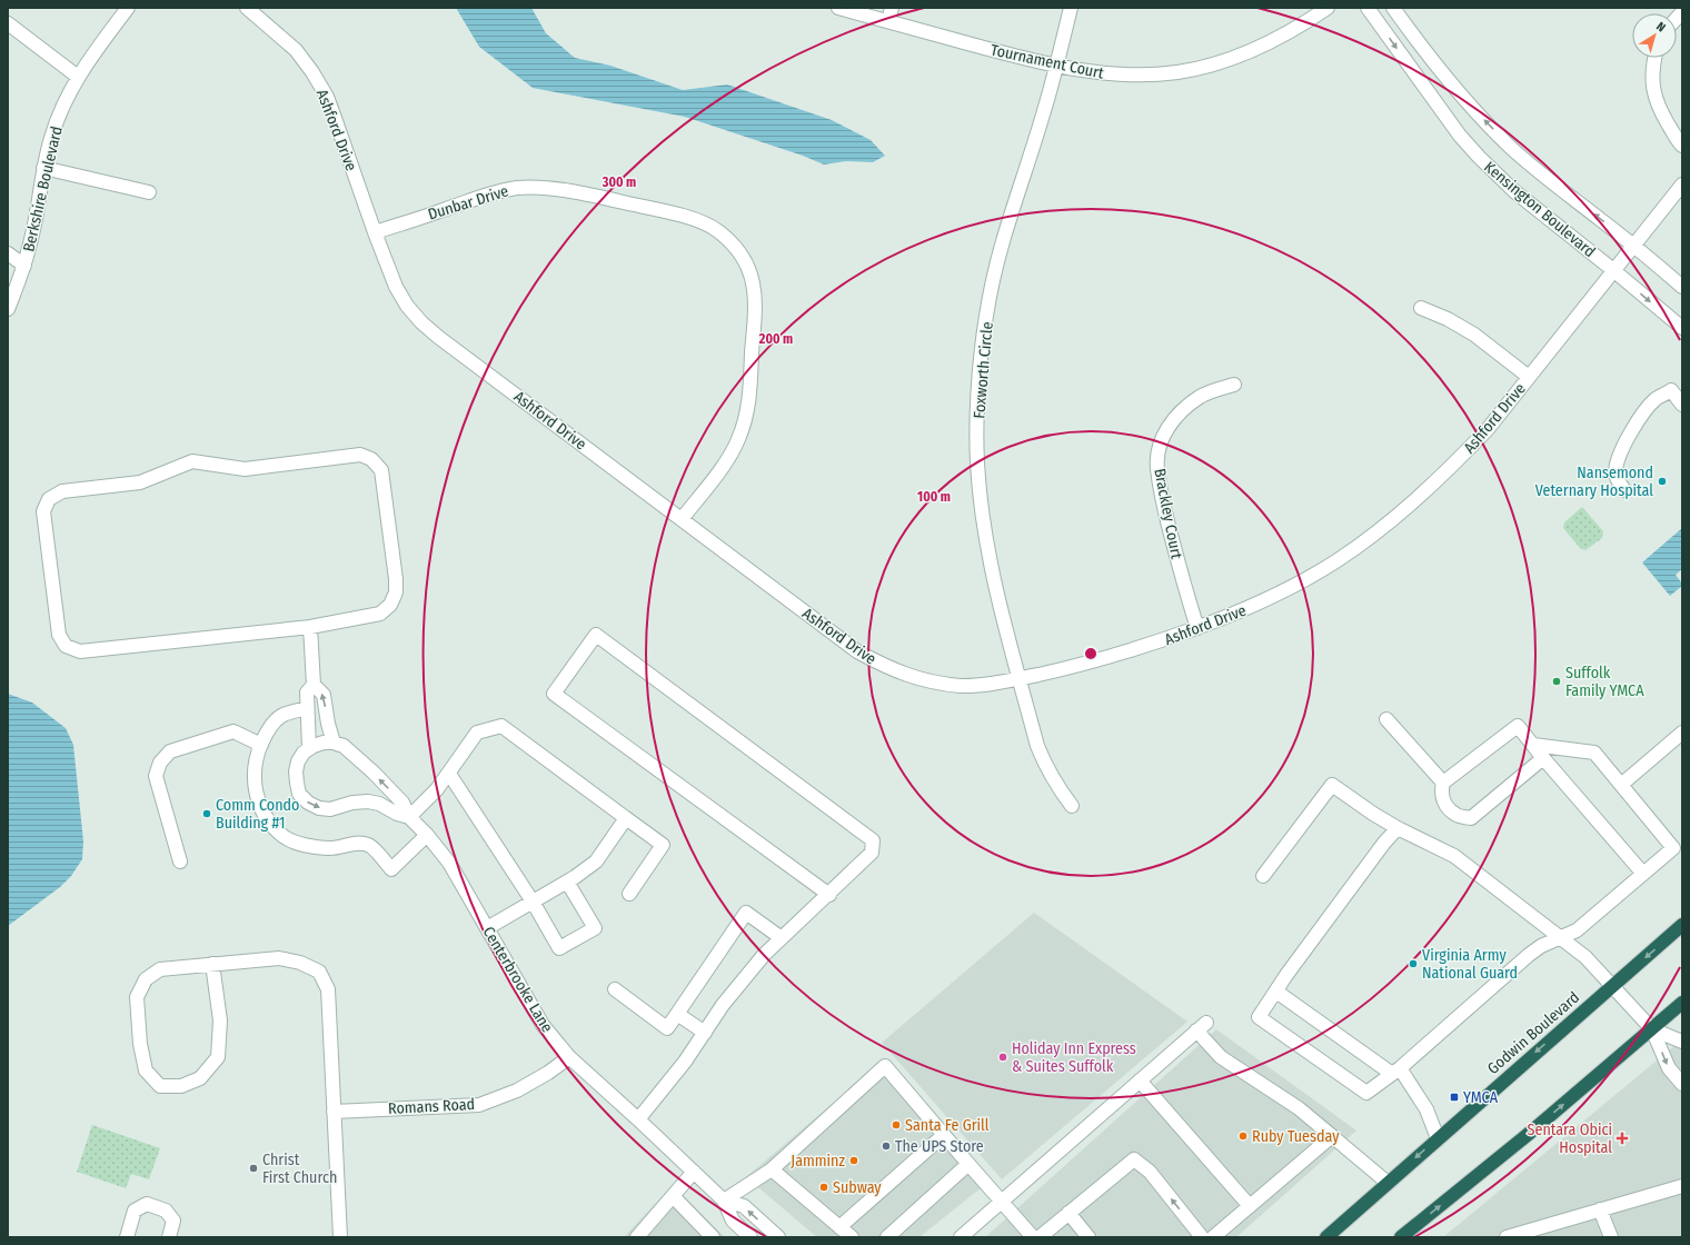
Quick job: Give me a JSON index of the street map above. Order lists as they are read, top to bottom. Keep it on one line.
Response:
{"streets":{"highway":["Godwin Boulevard"],"street":["Tournament Court","Ashford Drive","Berkshire Boulevard","Dunbar Drive","Kensington Boulevard","Foxworth Circle","Brackley Court","Centerbrooke Lane","Romans Road"]},"crossings":[["Tournament Court","Foxworth Circle"],["Ashford Drive","Dunbar Drive"],["Ashford Drive","Kensington Boulevard"],["Ashford Drive","Foxworth Circle"],["Ashford Drive","Brackley Court"],["Centerbrooke Lane","Romans Road"]],"places":{"other":["Nansemond Veternary Hospital","Suffolk Family YMCA","Comm Condo Building #1","Virginia Army National Guard","Holiday Inn Express & Suites Suffolk","Santa Fe Grill","Ruby Tuesday","The UPS Store","Jamminz","Christ First Church","Subway"],"transit":["YMCA"],"health":["Sentara Obici Hospital"]},"north":"top right","rings":["300 m","200 m","100 m"]}
